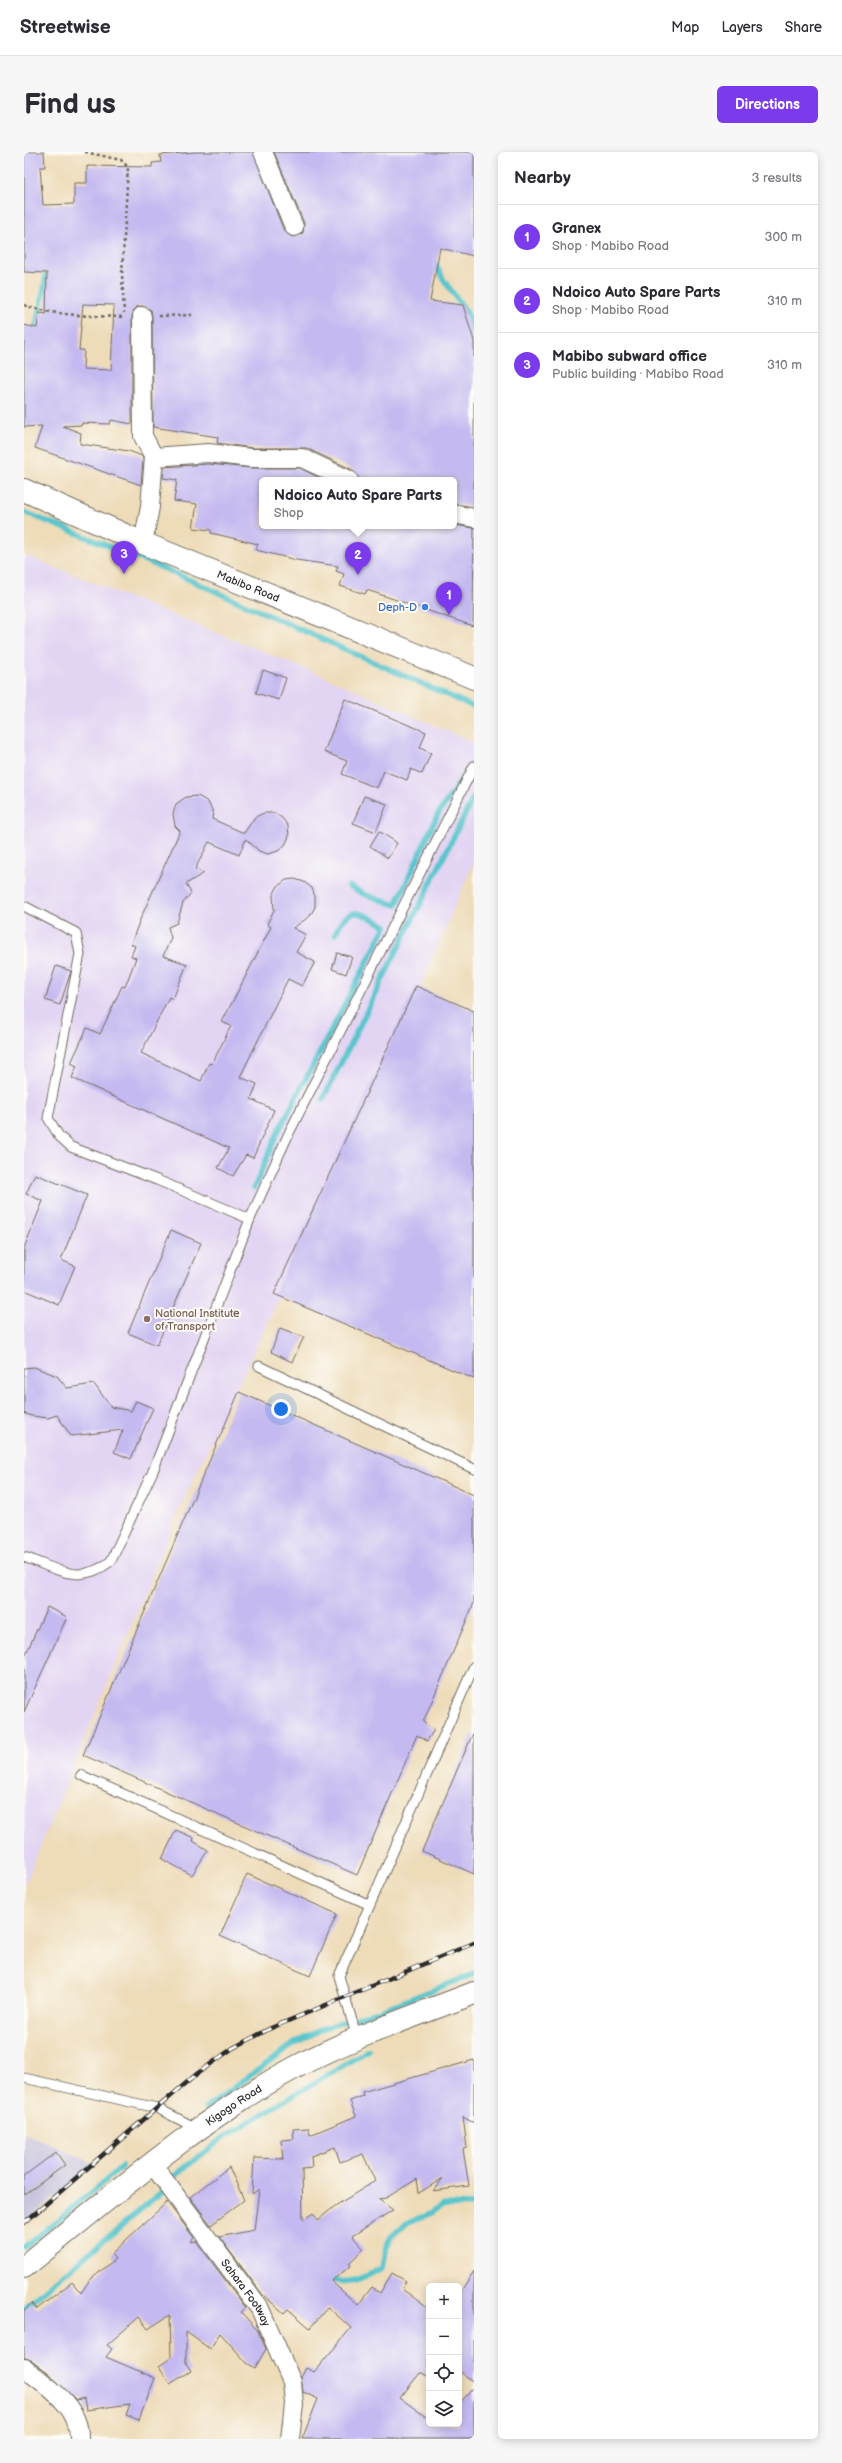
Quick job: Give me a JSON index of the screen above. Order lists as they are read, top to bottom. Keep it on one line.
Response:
{"streets":{"main road":["Mabibo Road","Kigogo Road"],"street":["Sahara Footway"]},"crossings":[["Kigogo Road","Sahara Footway"]],"places":["Deph-D","National Institute of Transport"],"page":{"header":"Streetwise","nav":["Map","Layers","Share"],"buttons":"Directions","title":"Find us","heading":["Nearby","3 results"],"list":[{"mark":"1","name":"Granex","note":"Shop · Mabibo Road","value":"300 m"},{"mark":"2","name":"Ndoico Auto Spare Parts","note":"Shop · Mabibo Road","value":"310 m"},{"mark":"3","name":"Mabibo subward office","note":"Public building · Mabibo Road","value":"310 m"}],"popup":["Ndoico Auto Spare Parts","Shop"],"pins":["3","2","1"],"map_buttons":["+","−"]}}
